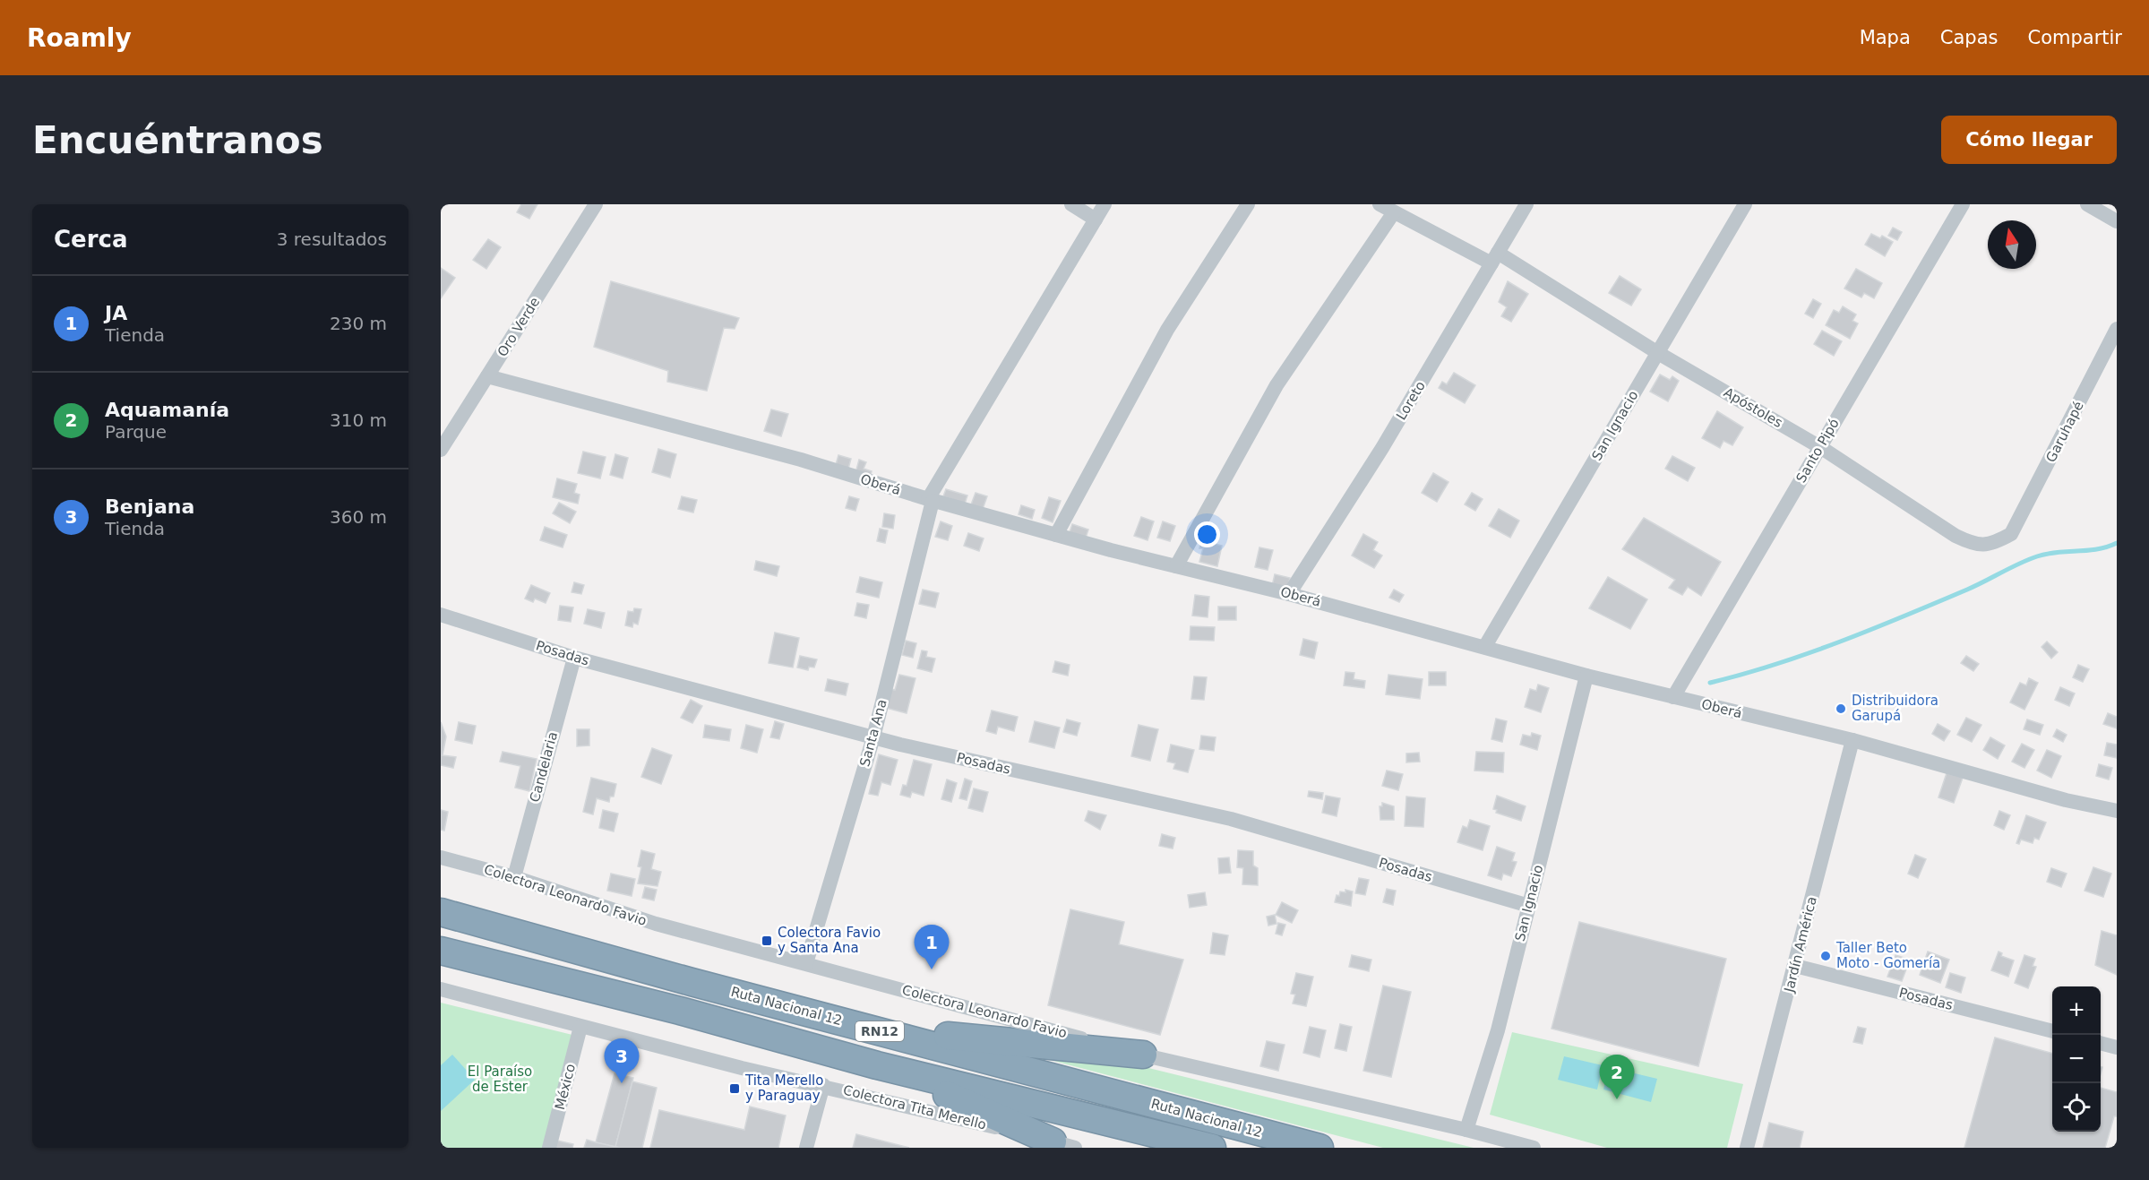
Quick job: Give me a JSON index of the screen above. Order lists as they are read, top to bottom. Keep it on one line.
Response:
{"streets":{"highway":["Ruta Nacional 12","RN12"],"street":["Oro Verde","Loreto","Apóstoles","San Ignacio","Garuhapé","Santo Pipó","Oberá","Posadas","Santa Ana","Candelaria","Colectora Leonardo Favio","Jardín América","México","Colectora Tita Merello"]},"crossings":[["Oro Verde","Oberá"],["Loreto","Apóstoles"],["Loreto","Oberá"],["Apóstoles","San Ignacio"],["Apóstoles","Garuhapé"],["Apóstoles","Santo Pipó"],["San Ignacio","Oberá"],["San Ignacio","Posadas"],["San Ignacio","Colectora Leonardo Favio"],["Santo Pipó","Oberá"],["Oberá","Santa Ana"],["Oberá","Jardín América"],["Posadas","Santa Ana"],["Posadas","Candelaria"],["Posadas","Jardín América"],["Santa Ana","Colectora Leonardo Favio"],["Candelaria","Colectora Leonardo Favio"],["México","Colectora Tita Merello"]],"parks":["El Paraíso de Ester"],"places":{"other":["Distribuidora Garupá","Taller Beto Moto - Gomería"],"transit":["Colectora Favio y Santa Ana","Tita Merello y Paraguay"]},"north":"top","page":{"header":"Roamly","nav":["Mapa","Capas","Compartir"],"buttons":"Cómo llegar","title":"Encuéntranos","heading":["Cerca","3 resultados"],"list":[{"mark":"1","name":"JA","note":"Tienda","value":"230 m"},{"mark":"2","name":"Aquamanía","note":"Parque","value":"310 m"},{"mark":"3","name":"Benjana","note":"Tienda","value":"360 m"}],"pins":["1","3","2"],"map_buttons":["+","−"]}}
